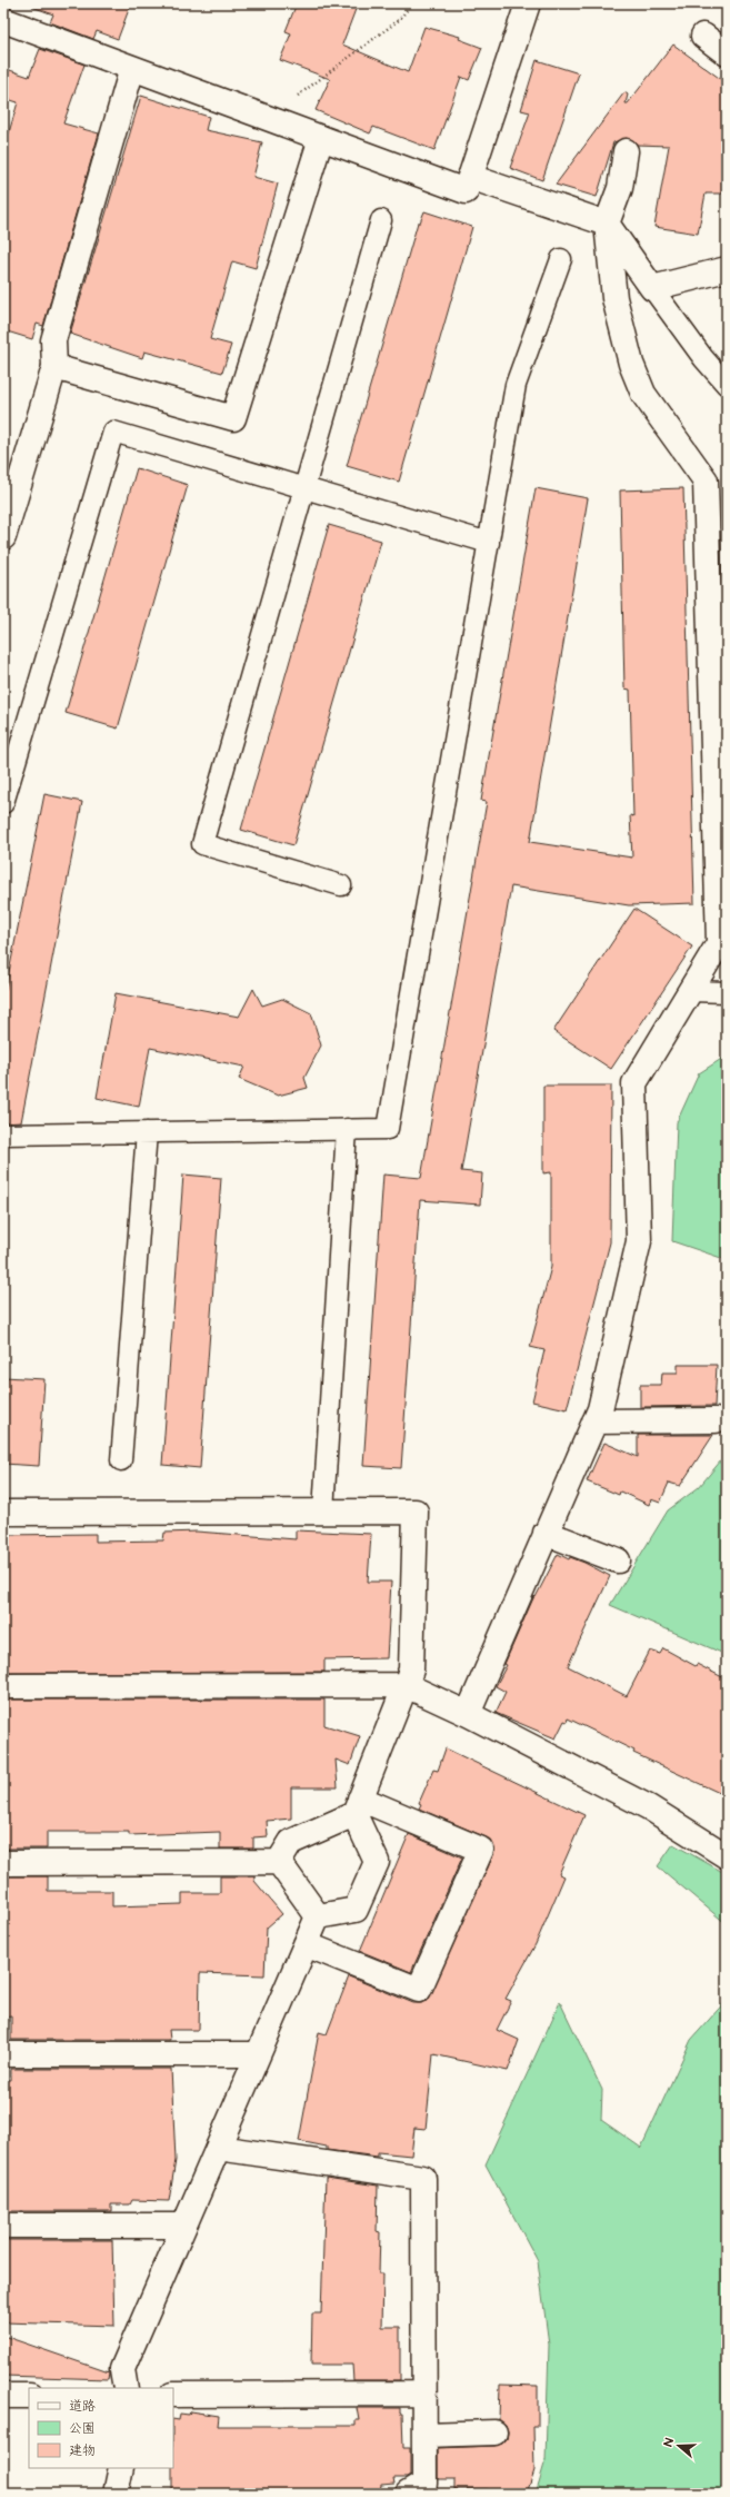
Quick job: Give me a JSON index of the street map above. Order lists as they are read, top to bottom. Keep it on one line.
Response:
{"legend":["道路","公園","建物"],"north":"left"}
